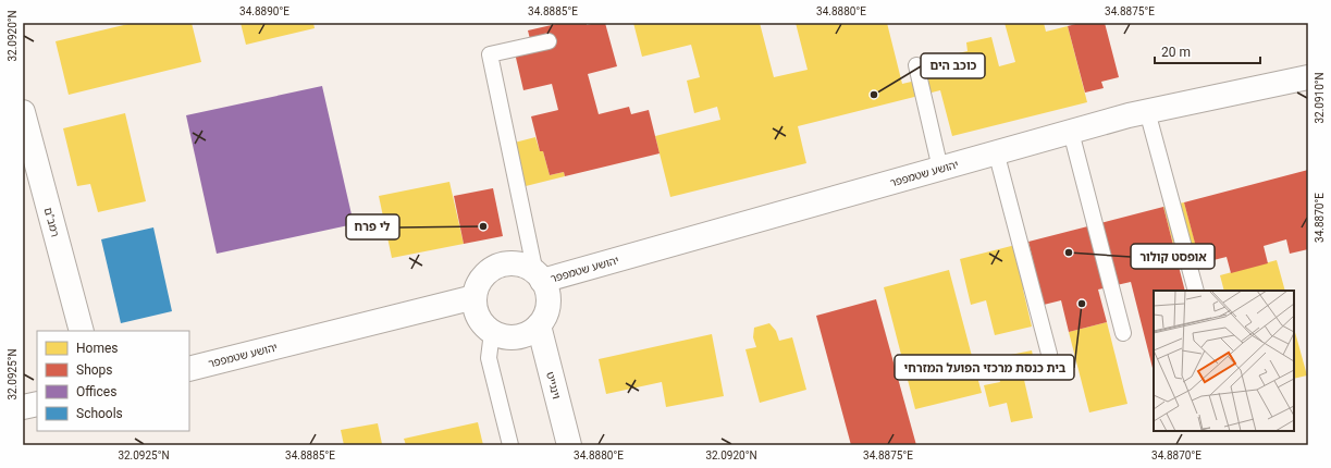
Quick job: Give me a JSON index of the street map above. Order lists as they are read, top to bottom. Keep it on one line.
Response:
{"streets":{"street":["יהושע שטמפפר","רמב\"ם","וינגייט"]},"crossings":[["יהושע שטמפפר","וינגייט"]],"places":["כוכב הים","לי פרח","אופסט קולור","בית כנסת מרכזי הפועל המזרחי"],"legend":["Homes","Shops","Offices","Schools"],"scale_bar":"20 m","coordinates":["34.8890°E","34.8885°E","34.8880°E","34.8875°E","32.0920°N","32.0910°N","34.8870°E","32.0925°N"]}
